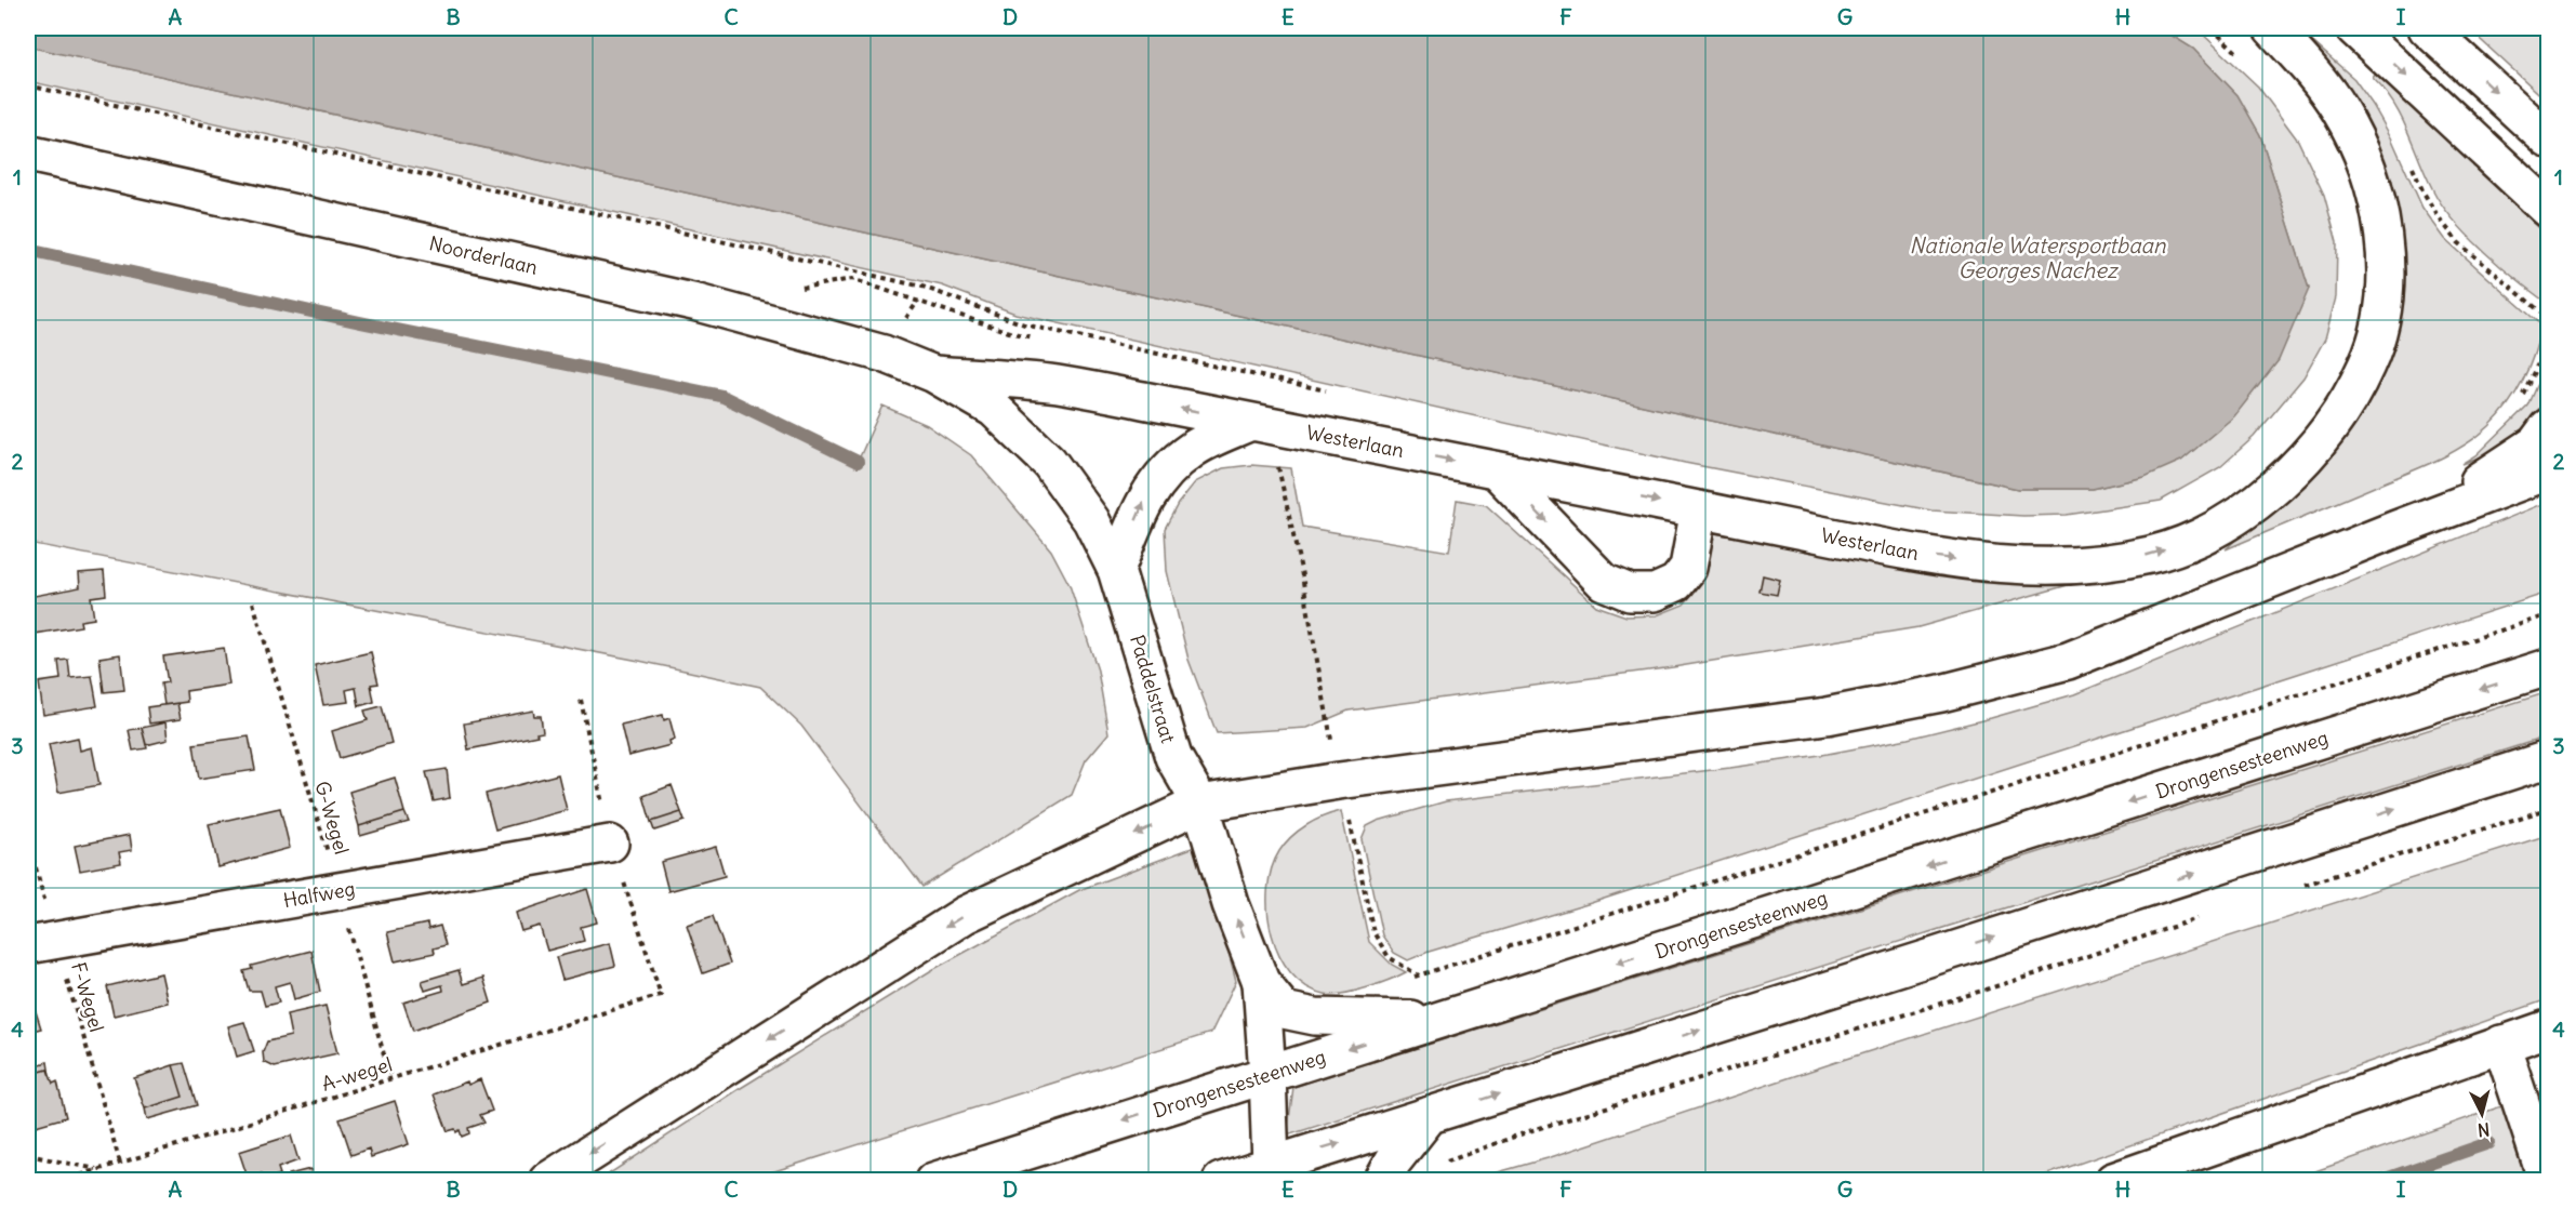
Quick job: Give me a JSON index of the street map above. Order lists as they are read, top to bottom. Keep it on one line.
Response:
{"streets":{"main road":["Noorderlaan","Westerlaan","Paddelstraat","Drongensesteenweg","Halfweg"],"path":["G-Wegel","F-Wegel","A-wegel"]},"crossings":[["Noorderlaan","Westerlaan"],["Noorderlaan","Paddelstraat"],["Westerlaan","Paddelstraat"],["G-Wegel","Halfweg"],["G-Wegel","A-wegel"],["Halfweg","F-Wegel"],["F-Wegel","A-wegel"]],"water":["Nationale Watersportbaan Georges Nachez"],"north":"bottom","grid":{"columns":["A","B","C","D","E","F","G","H","I"],"rows":["1","2","3","4"]}}
